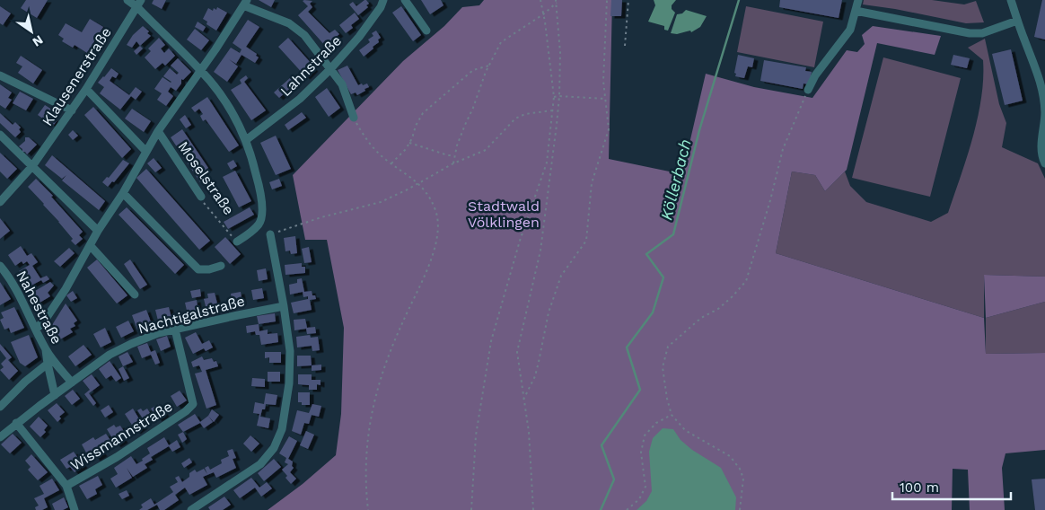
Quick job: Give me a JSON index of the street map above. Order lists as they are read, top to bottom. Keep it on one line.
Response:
{"streets":{"street":["Lahnstraße","Klausenerstraße","Moselstraße","Nahestraße","Nachtigalstraße","Wissmannstraße"]},"crossings":[["Nahestraße","Nachtigalstraße"],["Nachtigalstraße","Wissmannstraße"]],"water":["Köllerbach"],"parks":["Stadtwald Völklingen"],"scale_bar":"100 m","north":"bottom right"}
